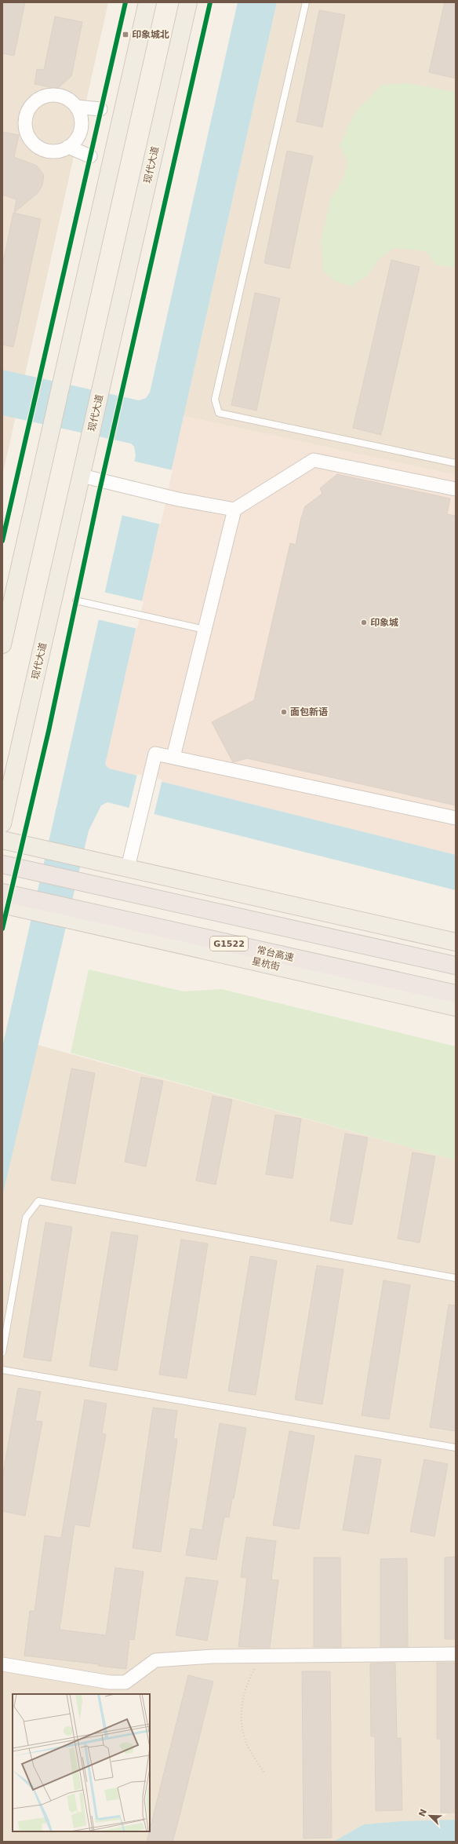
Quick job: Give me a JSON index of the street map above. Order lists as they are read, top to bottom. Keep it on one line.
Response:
{"streets":{"highway":["G1522","常台高速"],"main road":["现代大道","星杭街"]},"places":{"transit":["印象城北"],"other":["印象城","面包新语"]},"north":"top left"}
